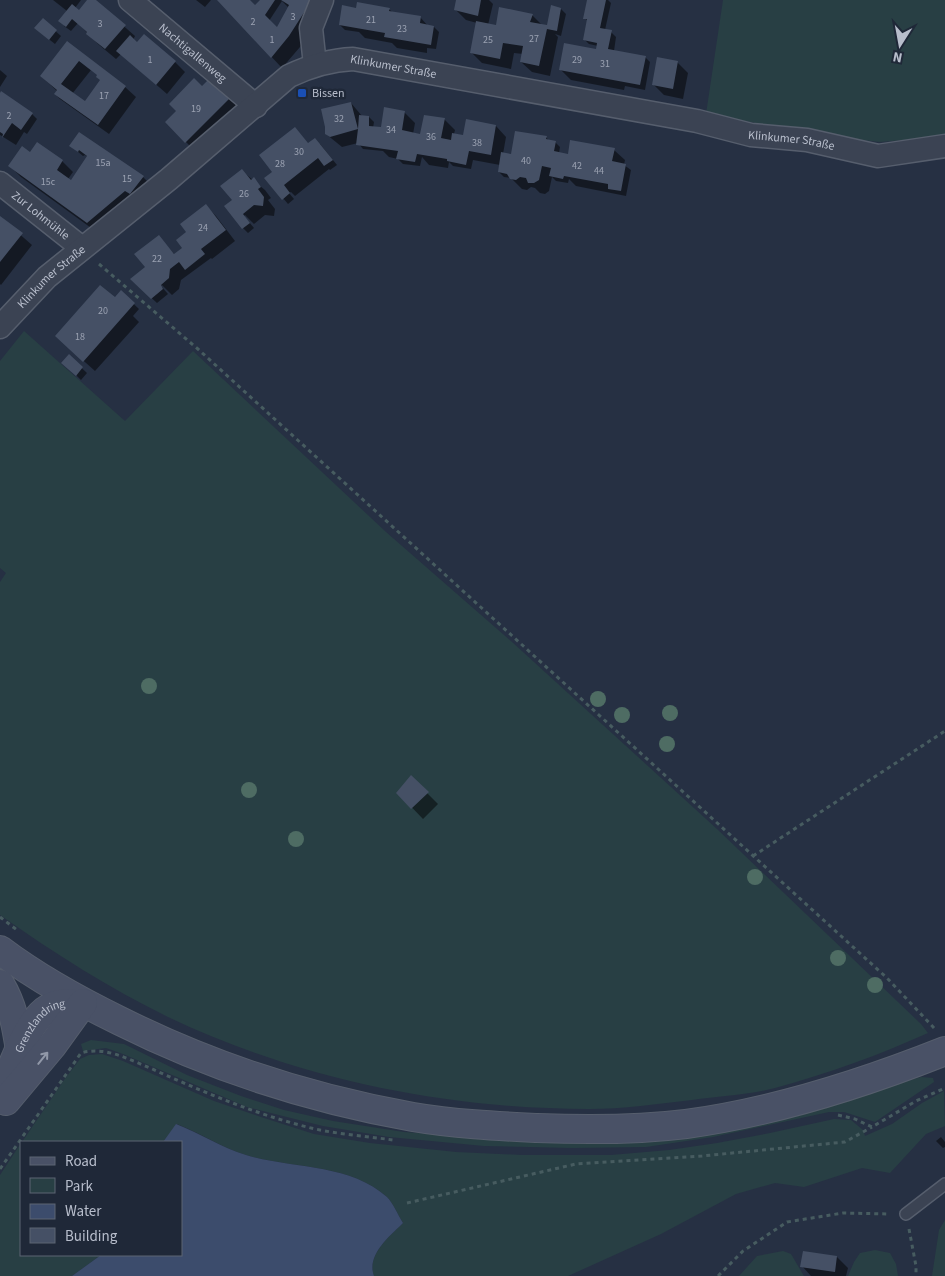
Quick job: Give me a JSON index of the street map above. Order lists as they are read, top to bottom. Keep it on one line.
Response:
{"streets":{"main road":["Grenzlandring"],"street":["Nachtigallenweg","Klinkumer Straße","Zur Lohmühle"]},"crossings":[["Nachtigallenweg","Klinkumer Straße"],["Klinkumer Straße","Zur Lohmühle"]],"places":{"transit":["Bissen"]},"house_numbers":["3","21","2","3","23","27","1","25","1","29","31","17","19","2","32","34","36","38","30","40","15a","28","42","44","15","15c","26","24","22","20","18"],"legend":["Road","Park","Water","Building"],"north":"bottom"}
